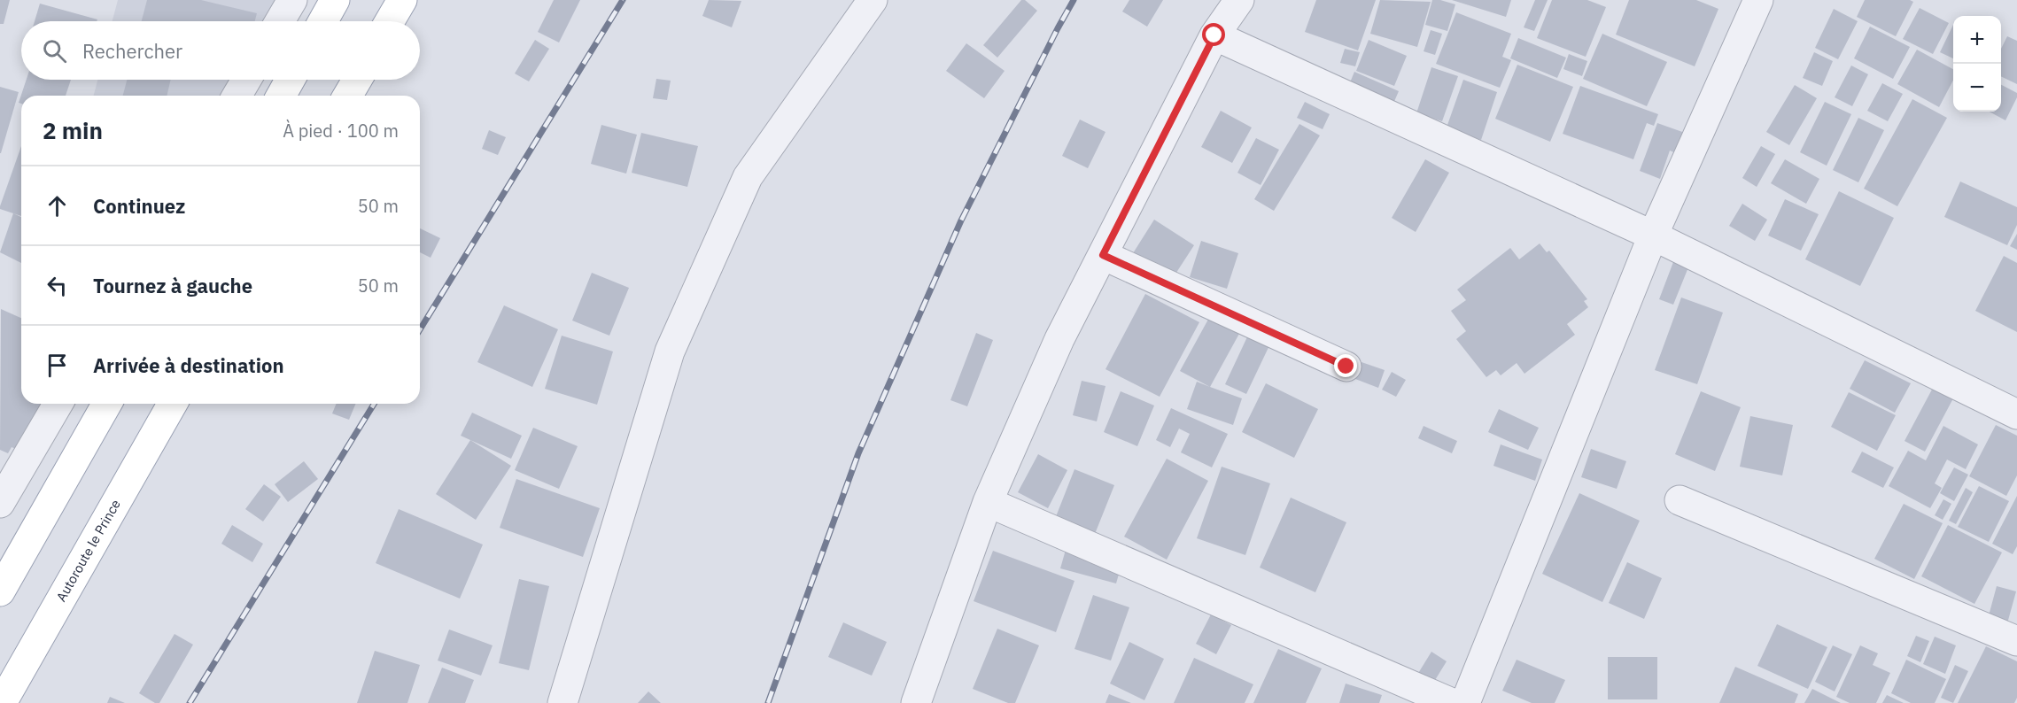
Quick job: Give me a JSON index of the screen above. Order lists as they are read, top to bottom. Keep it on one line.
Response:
{"streets":{"main road":["Autoroute le Prince"]},"page":{"map_buttons":["+","−"],"search":"Rechercher","heading":["2 min","À pied · 100 m"],"list":[["Continuez","50 m"],["Tournez à gauche","50 m"],"Arrivée à destination"]}}
